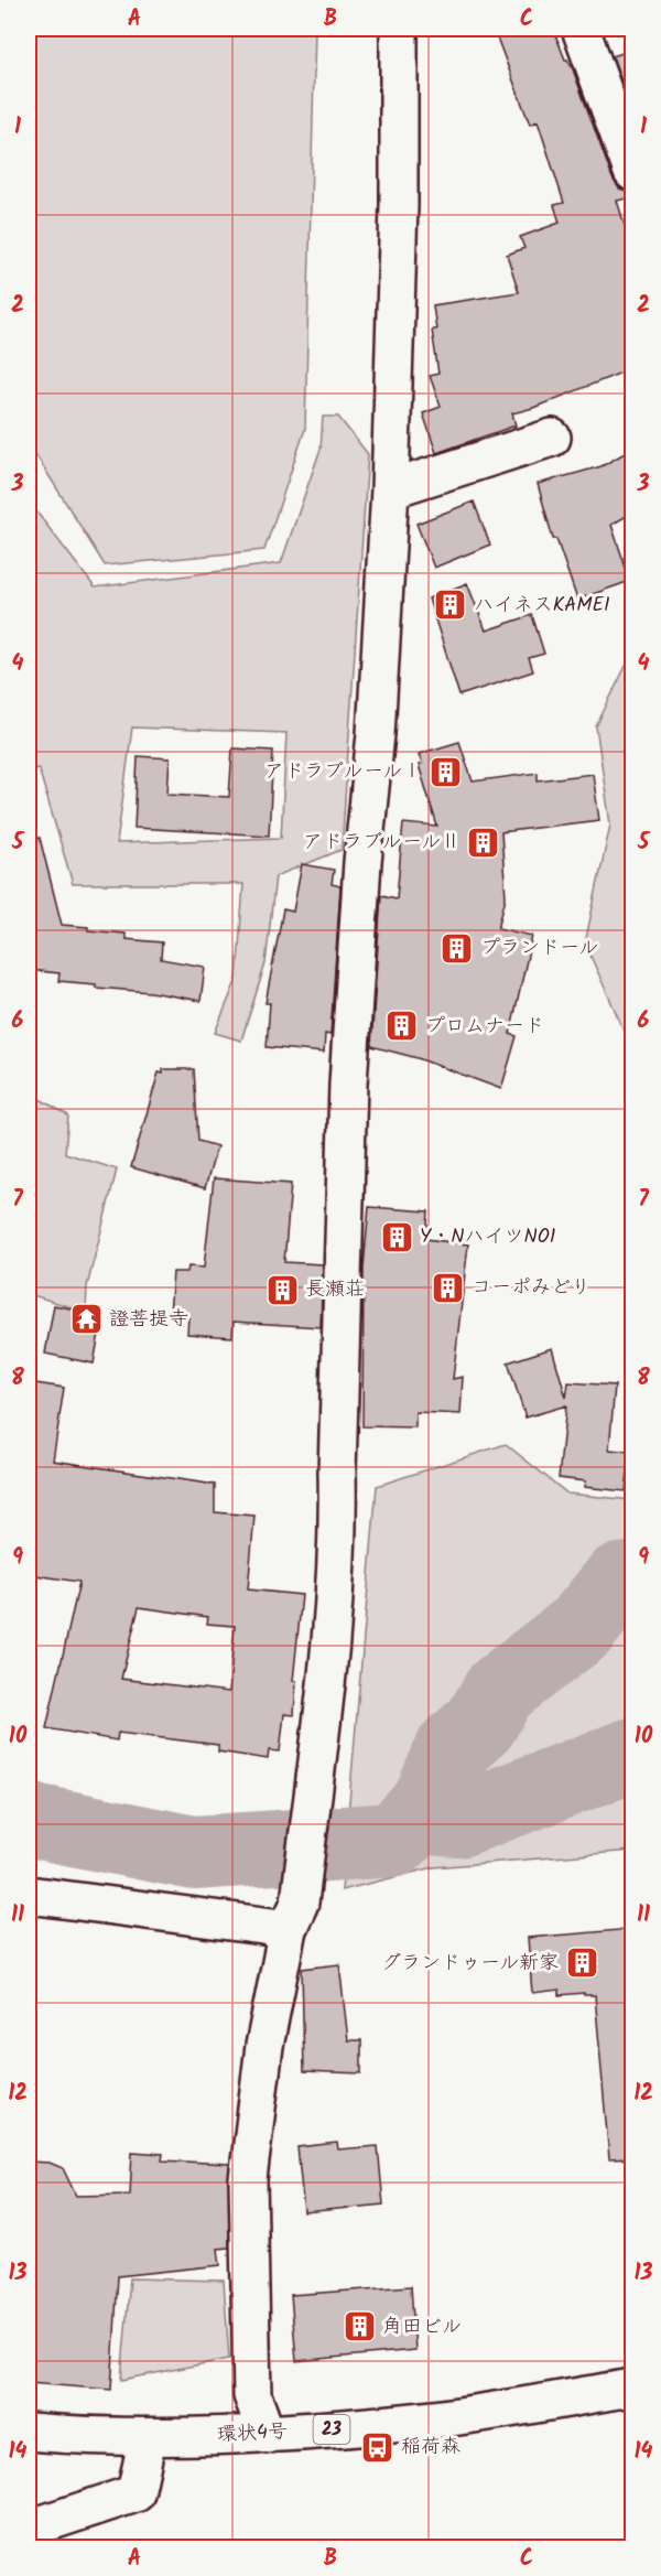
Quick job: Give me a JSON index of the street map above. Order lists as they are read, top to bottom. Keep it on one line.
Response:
{"streets":{"street":["23","環状4号"]},"places":{"building":["ハイネスKAMEI","アドラブルールⅠ","アドラブルールⅡ","プランドール","プロムナード","Y・NハイツNO1","コーポみどり","長瀬荘","グランドゥール新家","角田ビル"],"temple":["證菩提寺"],"bus stop":["稲荷森"]},"grid":{"columns":["A","B","C"],"rows":["1","2","3","4","5","6","7","8","9","10","11","12","13","14"]}}
